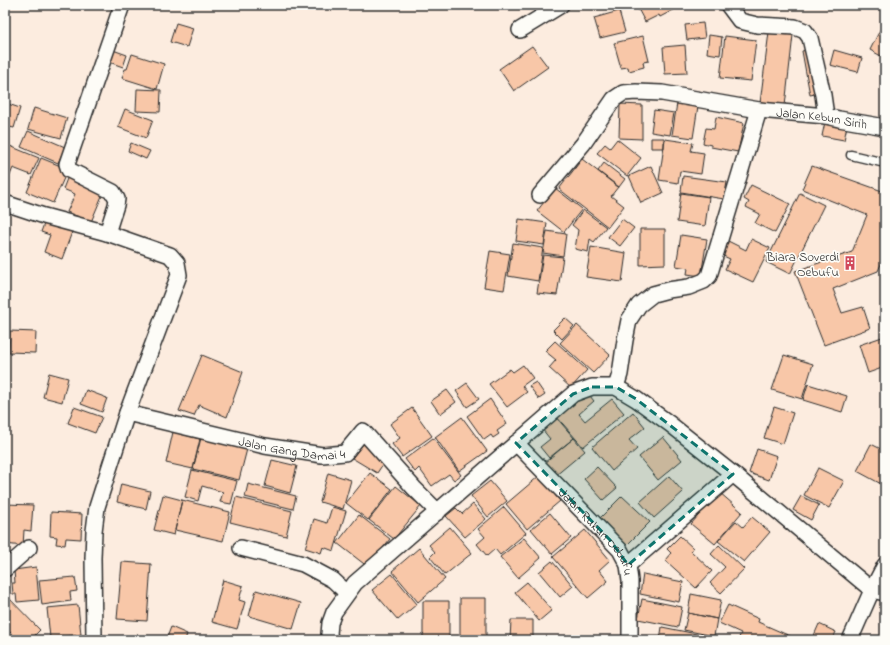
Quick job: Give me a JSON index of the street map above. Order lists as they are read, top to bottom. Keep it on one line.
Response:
{"streets":{"street":["Jalan Kebun Sirih","Jalan Gang Damai 4","Jalan Rukun Oebufu"]},"places":{"building":["Biara Soverdi Oebufu"]}}
